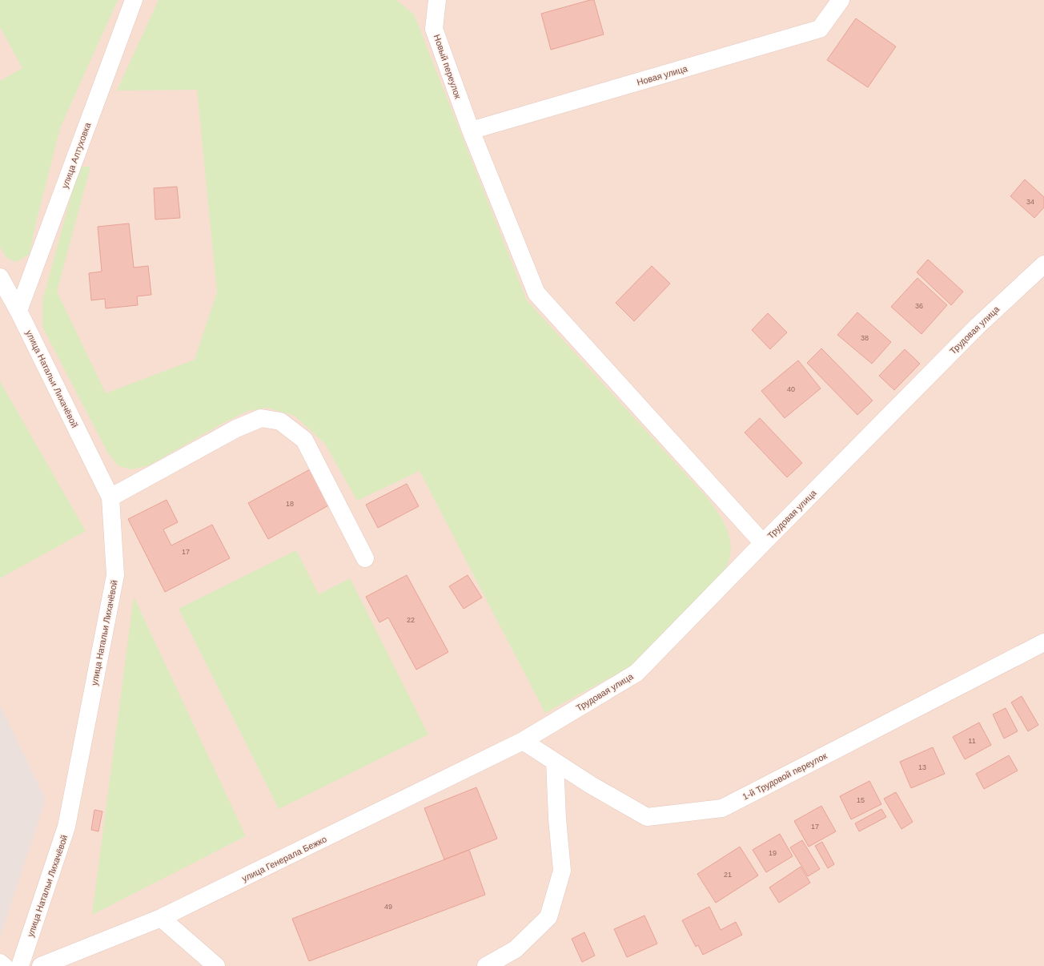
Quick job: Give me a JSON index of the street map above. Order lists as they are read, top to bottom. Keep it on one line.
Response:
{"streets":{"street":["Новый переулок","Новая улица","улица Алтуховка","Трудовая улица","улица Натальи Лихачёвой","1-й Трудовой переулок","улица Генерала Бежко"]},"crossings":[["Новый переулок","Новая улица"],["Новый переулок","Трудовая улица"],["улица Алтуховка","улица Натальи Лихачёвой"],["Трудовая улица","1-й Трудовой переулок"],["Трудовая улица","улица Генерала Бежко"],["1-й Трудовой переулок","улица Генерала Бежко"]],"house_numbers":["34","36","38","40","18","17","22","11","13","15","17","19","21","49"]}
